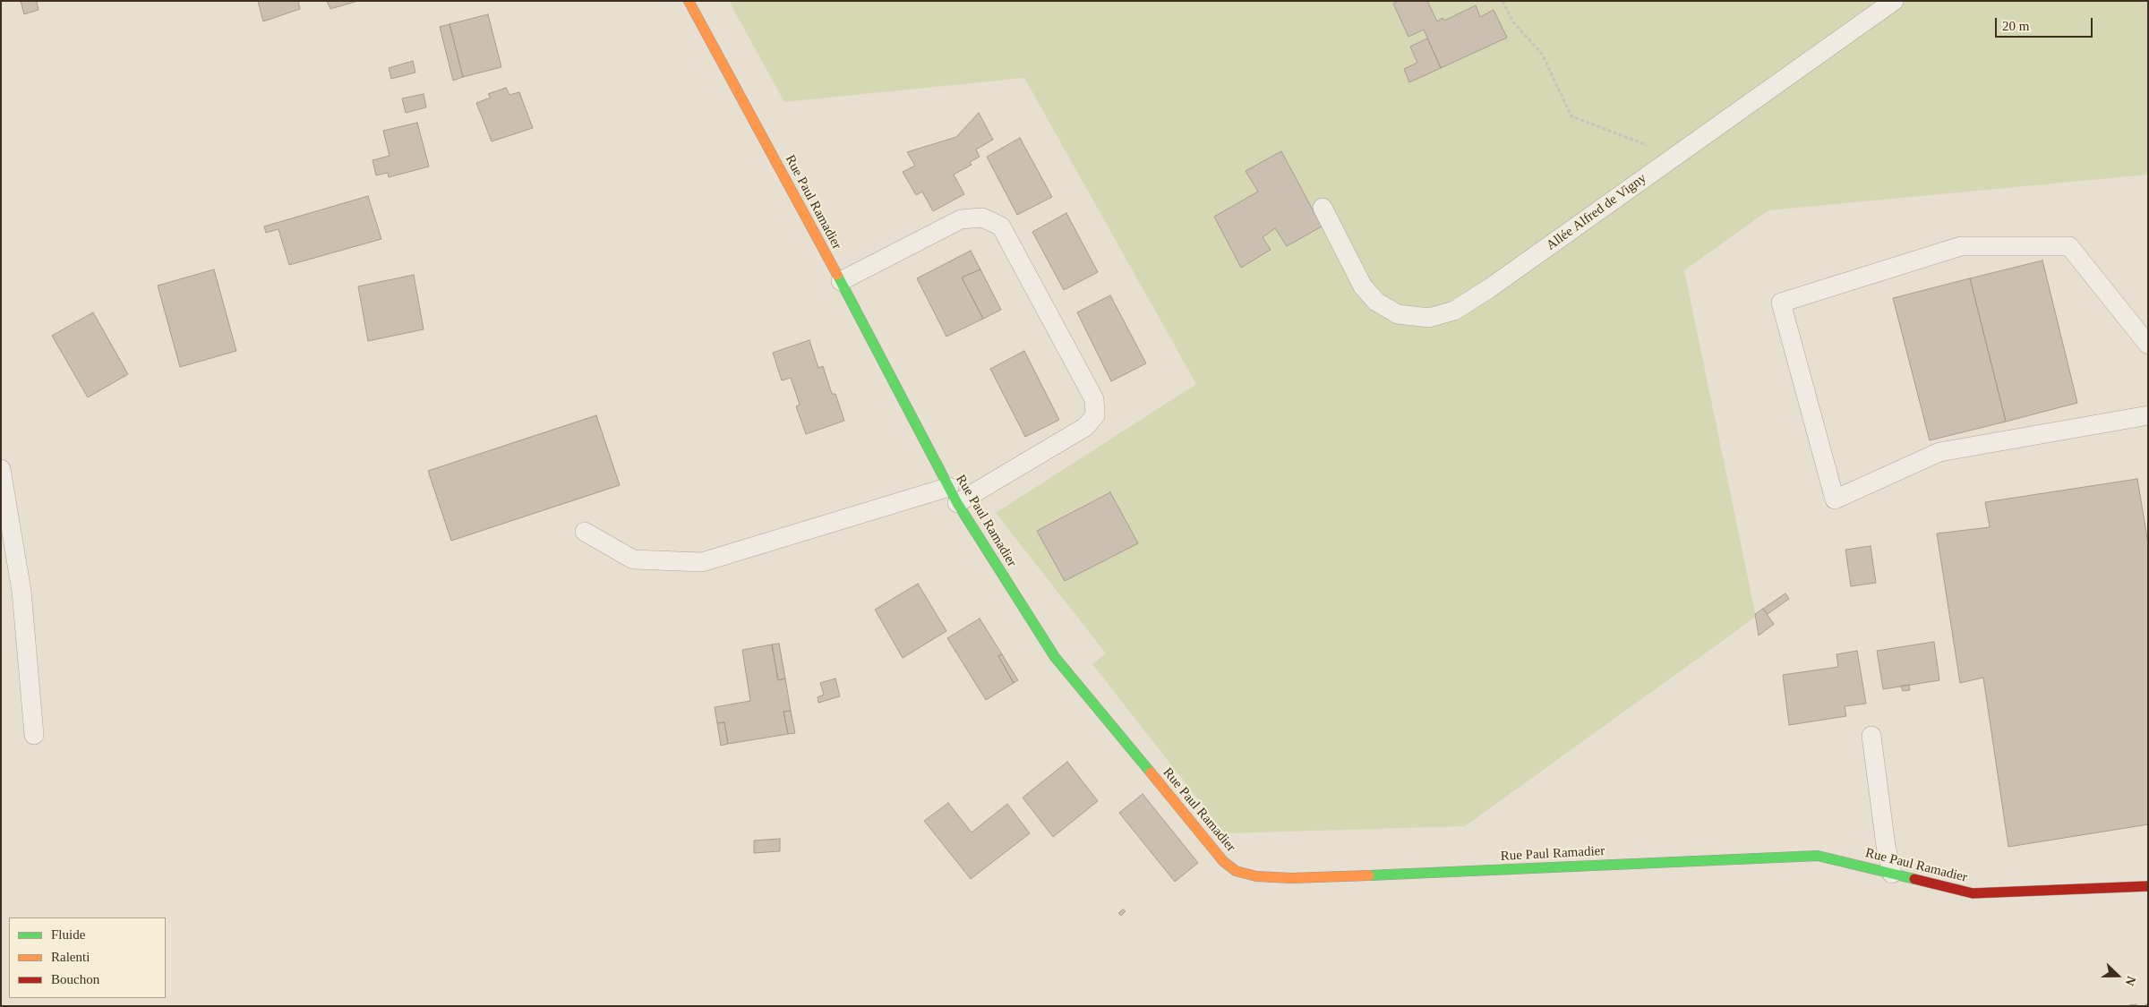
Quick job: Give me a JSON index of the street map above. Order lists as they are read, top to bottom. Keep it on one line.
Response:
{"streets":{"street":["Rue Paul Ramadier"],"lane":["Allée Alfred de Vigny"]},"legend":["Fluide","Ralenti","Bouchon"],"scale_bar":"20 m","north":"right"}
